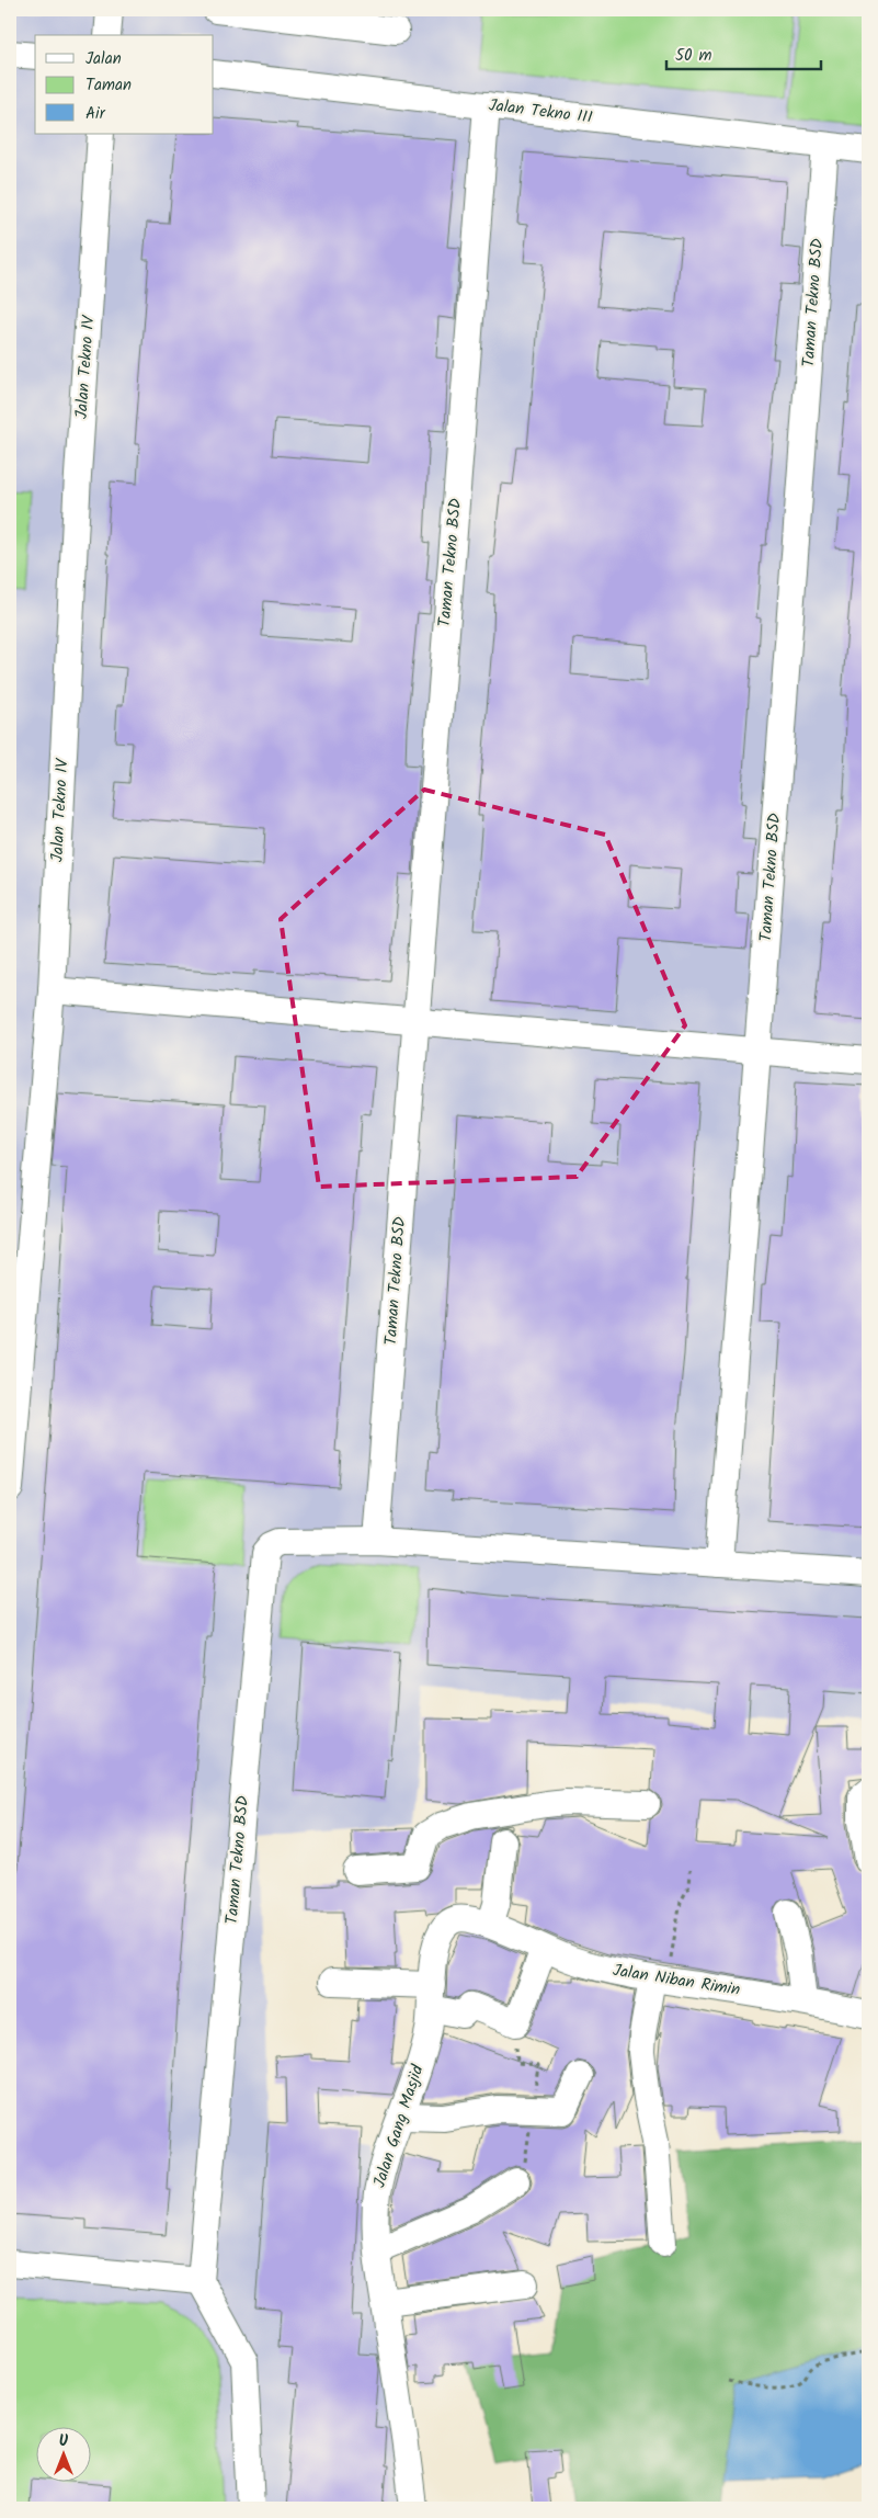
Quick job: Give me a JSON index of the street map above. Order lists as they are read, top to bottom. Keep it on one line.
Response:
{"streets":{"street":["Jalan Tekno III","Taman Tekno BSD","Jalan Tekno IV","Jalan Niban Rimin","Jalan Gang Masjid"]},"crossings":[["Jalan Tekno III","Taman Tekno BSD"],["Jalan Niban Rimin","Jalan Gang Masjid"]],"legend":["Jalan","Taman","Air"],"scale_bar":"50 m","north":"top"}
